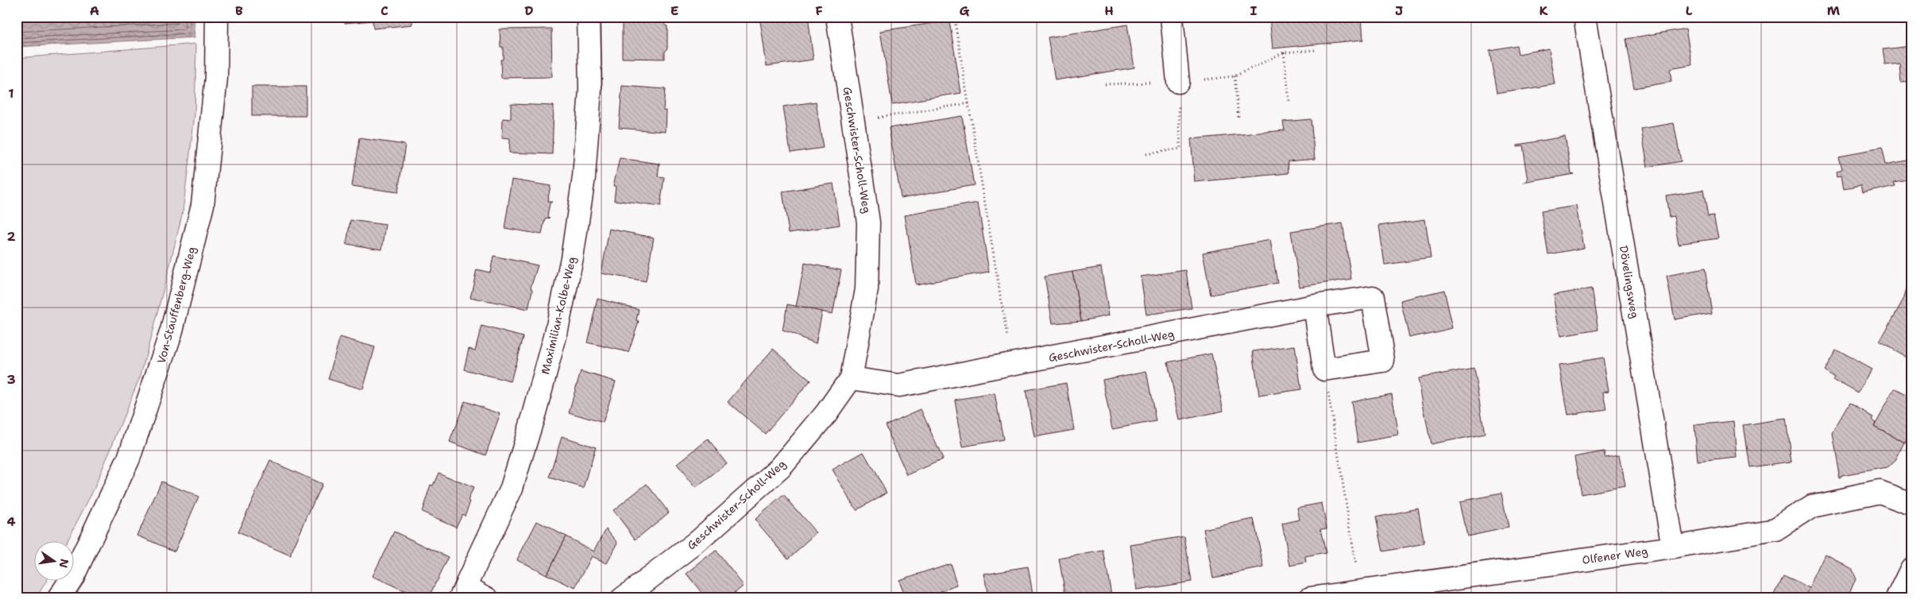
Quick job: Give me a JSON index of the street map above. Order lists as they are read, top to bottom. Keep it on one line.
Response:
{"streets":{"street":["Geschwister-Scholl-Weg","Dövelingsweg","Von-Stauffenberg-Weg","Maximilian-Kolbe-Weg","Olfener Weg"]},"crossings":[["Dövelingsweg","Olfener Weg"]],"north":"right","grid":{"columns":["A","B","C","D","E","F","G","H","I","J","K","L","M"],"rows":["1","2","3","4"]}}
